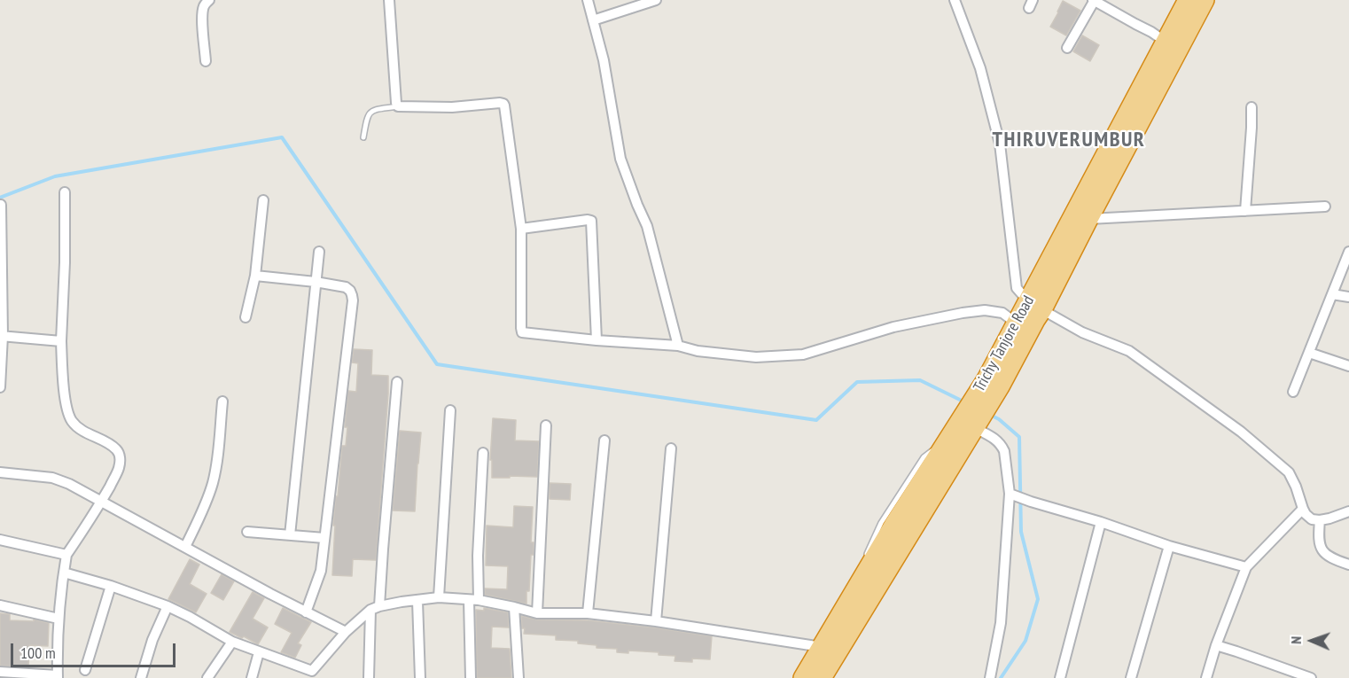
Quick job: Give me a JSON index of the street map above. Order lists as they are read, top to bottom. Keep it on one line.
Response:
{"streets":{"highway":["Trichy Tanjore Road"]},"districts":["THIRUVERUMBUR"],"scale_bar":"100 m","north":"left"}
